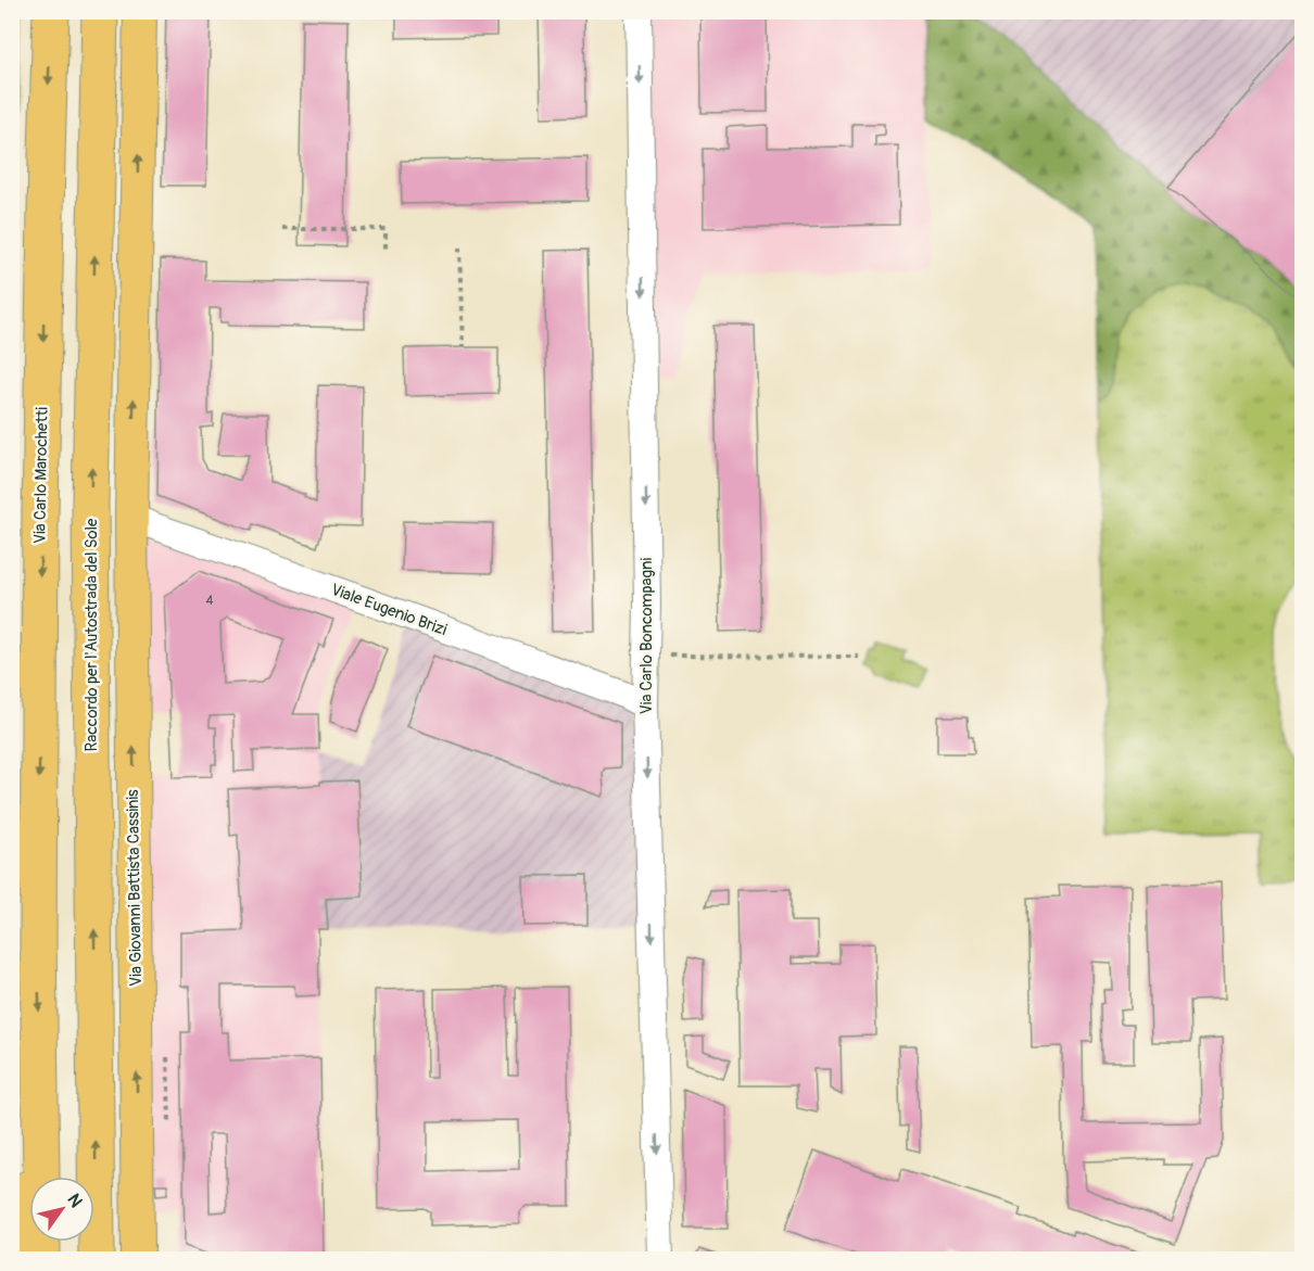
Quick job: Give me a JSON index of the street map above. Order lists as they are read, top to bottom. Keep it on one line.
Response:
{"streets":{"highway":["Via Carlo Marochetti","Raccordo per l'Autostrada del Sole"],"main road":["Via Giovanni Battista Cassinis"],"street":["Viale Eugenio Brizi","Via Carlo Boncompagni"]},"crossings":[["Viale Eugenio Brizi","Via Carlo Boncompagni"],["Viale Eugenio Brizi","Via Giovanni Battista Cassinis"]],"one_way":["Via Carlo Marochetti","Via Carlo Boncompagni","Via Giovanni Battista Cassinis"],"house_numbers":["4"],"north":"top right"}
